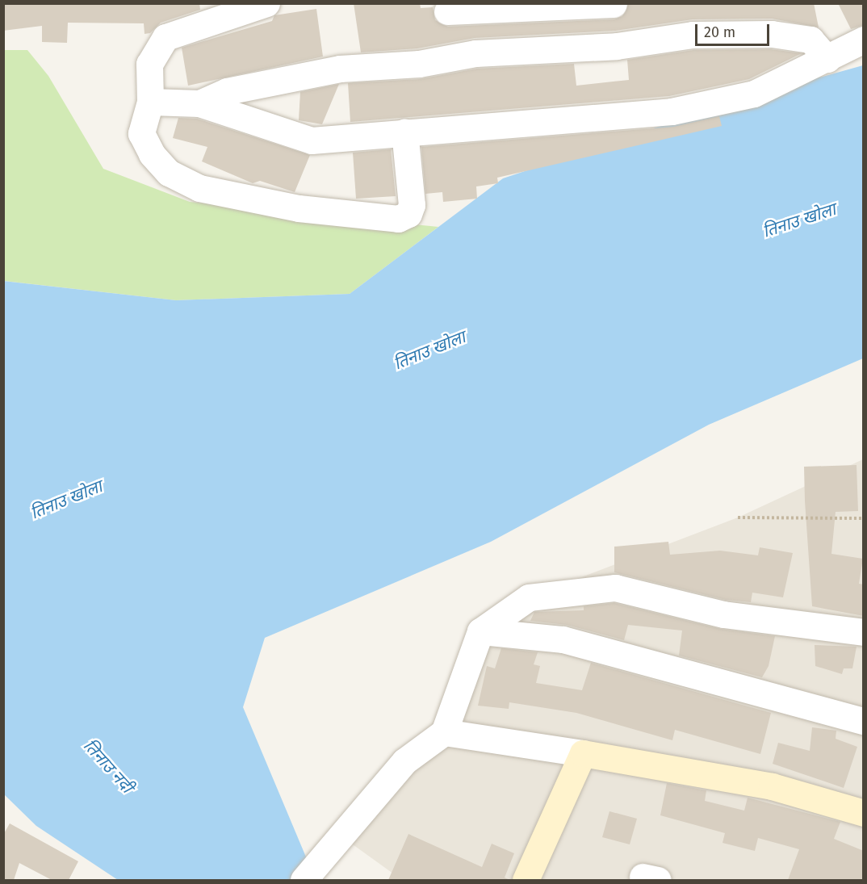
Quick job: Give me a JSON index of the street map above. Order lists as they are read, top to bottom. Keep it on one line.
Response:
{"water":["तिनाउ खोला","तिनाउ नदी"],"scale_bar":"20 m"}
